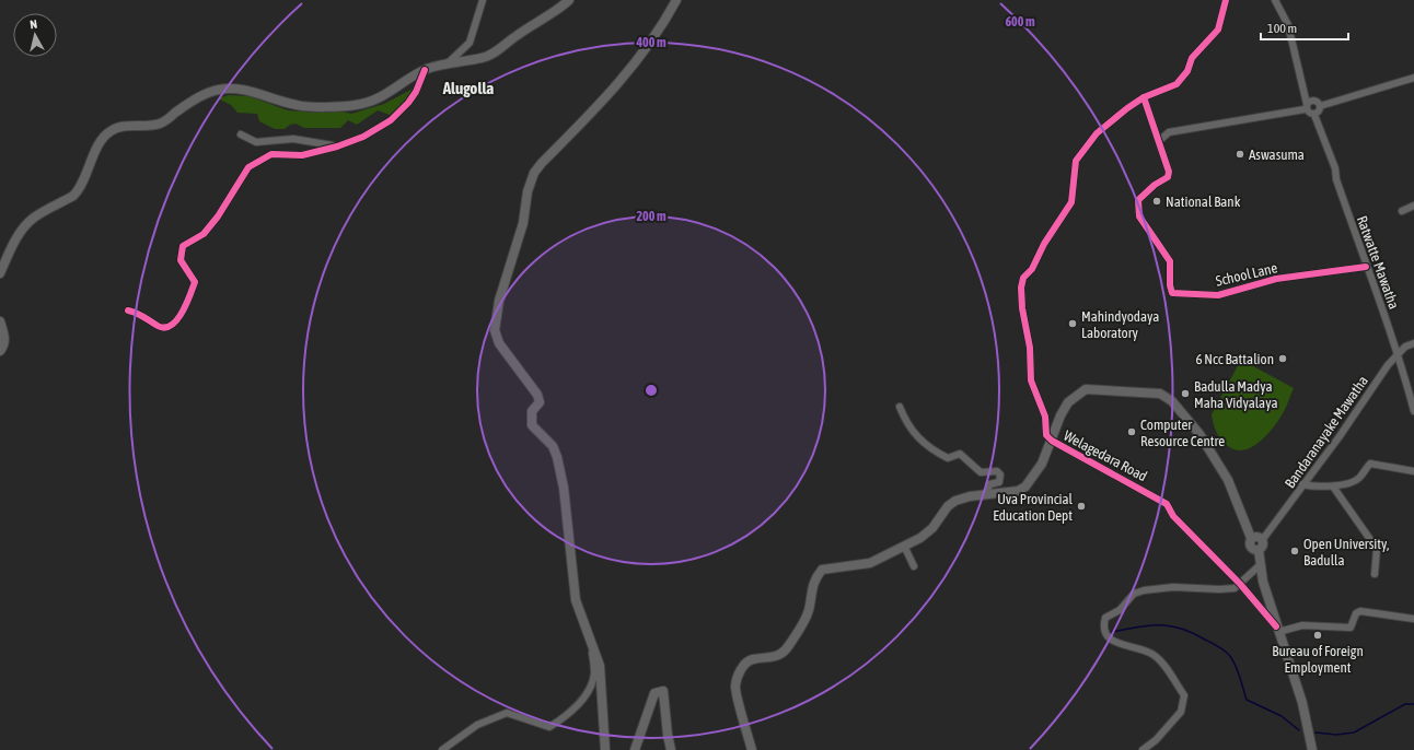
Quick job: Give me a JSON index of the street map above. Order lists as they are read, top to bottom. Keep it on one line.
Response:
{"streets":{"street":["Ratwatte Mawatha","School Lane","Bandaranayake Mawatha","Welagedara Road"]},"crossings":[["Ratwatte Mawatha","School Lane"],["Ratwatte Mawatha","Bandaranayake Mawatha"],["School Lane","Welagedara Road"]],"districts":["Alugolla"],"places":["Aswasuma","National Bank","Mahindyodaya Laboratory","6 Ncc Battalion","Badulla Madya Maha Vidyalaya","Computer Resource Centre","Uva Provincial Education Dept","Open University, Badulla","Bureau of Foreign Employment"],"scale_bar":"100 m","north":"top","rings":["600 m","400 m","200 m"]}
